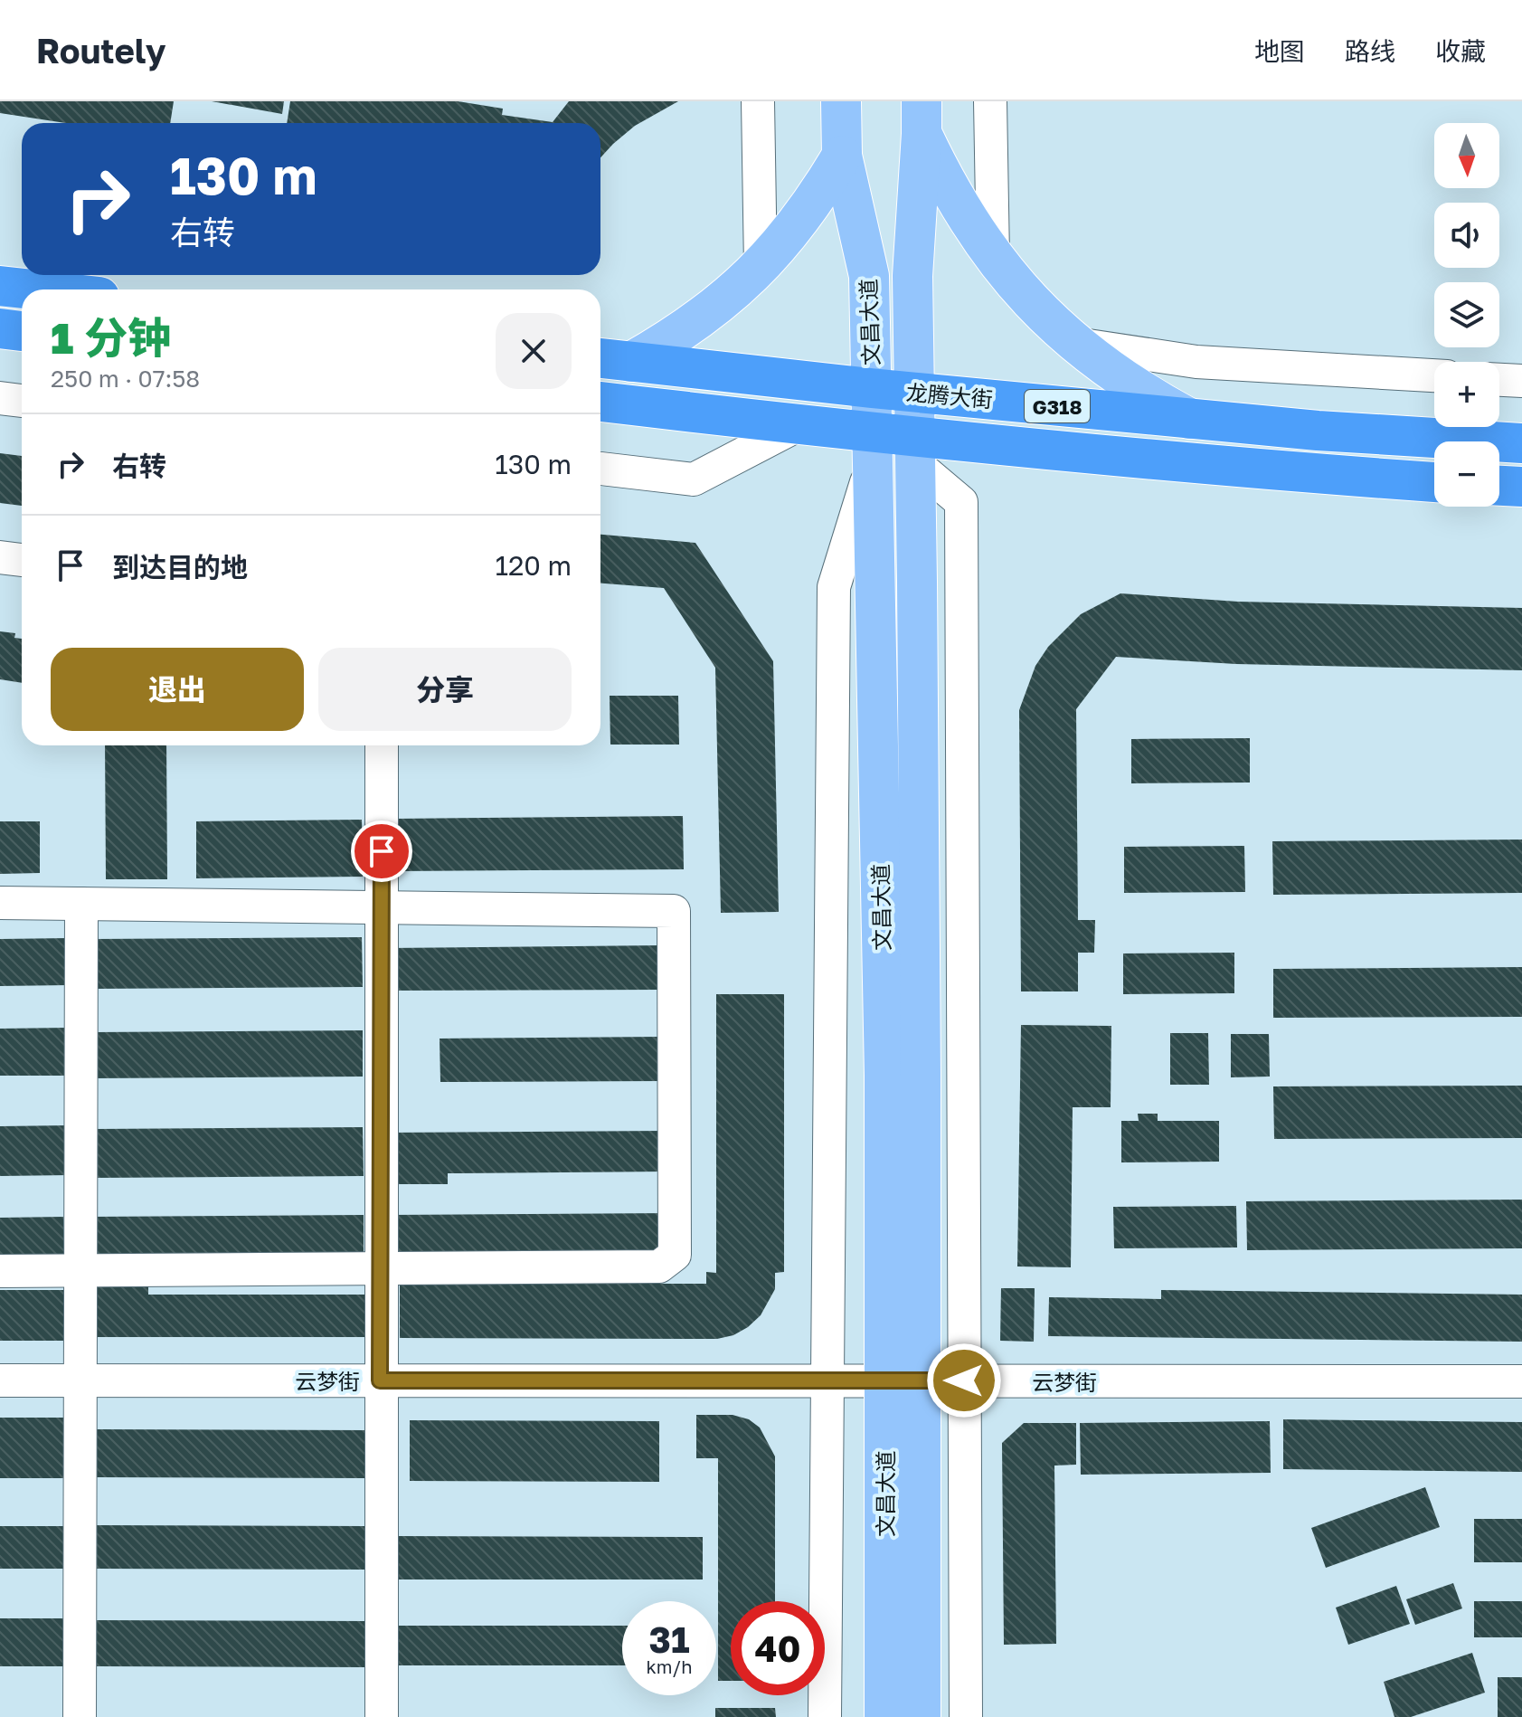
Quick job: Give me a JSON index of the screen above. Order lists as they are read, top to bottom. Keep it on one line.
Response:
{"streets":{"highway":["龙腾大街","G318"],"main road":["文昌大道"],"street":["云梦街"]},"crossings":[["文昌大道","龙腾大街"],["文昌大道","云梦街"]],"north":"bottom","page":{"header":"Routely","nav":["地图","路线","收藏"],"map_buttons":["+","−"],"turn":["130 m","右转"],"heading":["1 分钟","250 m · 07:58"],"list":[{"name":"右转","value":"130 m"},{"name":"到达目的地","value":"120 m"}],"buttons":["退出","分享"],"speed":"31 km/h","limit":"40"}}
